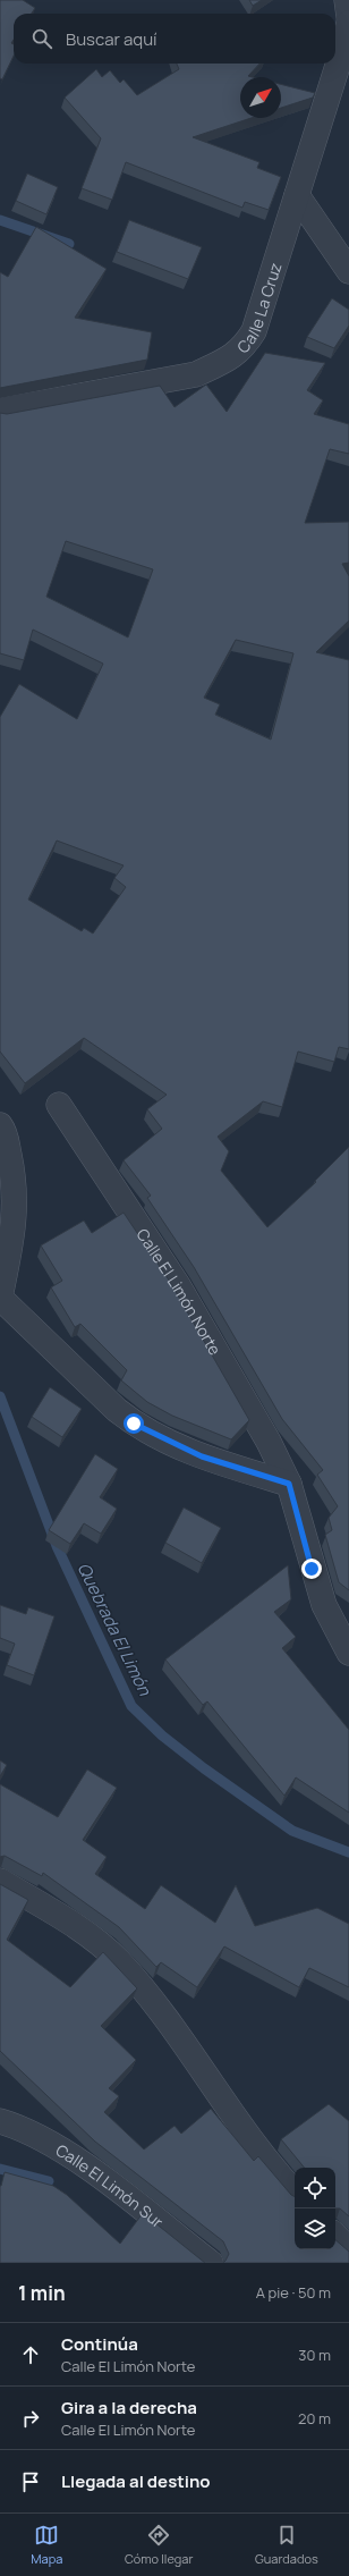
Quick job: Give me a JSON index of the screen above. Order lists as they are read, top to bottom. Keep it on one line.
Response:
{"streets":{"street":["Calle La Cruz","Calle El Limón Norte","Calle El Limón Sur"]},"water":["Quebrada El Limón"],"north":"top right","page":{"search":"Buscar aquí","heading":["1 min","A pie · 50 m"],"list":[["Continúa","Calle El Limón Norte","30 m"],["Gira a la derecha","Calle El Limón Norte","20 m"],"Llegada al destino"],"nav":["Mapa","Cómo llegar","Guardados"]}}
